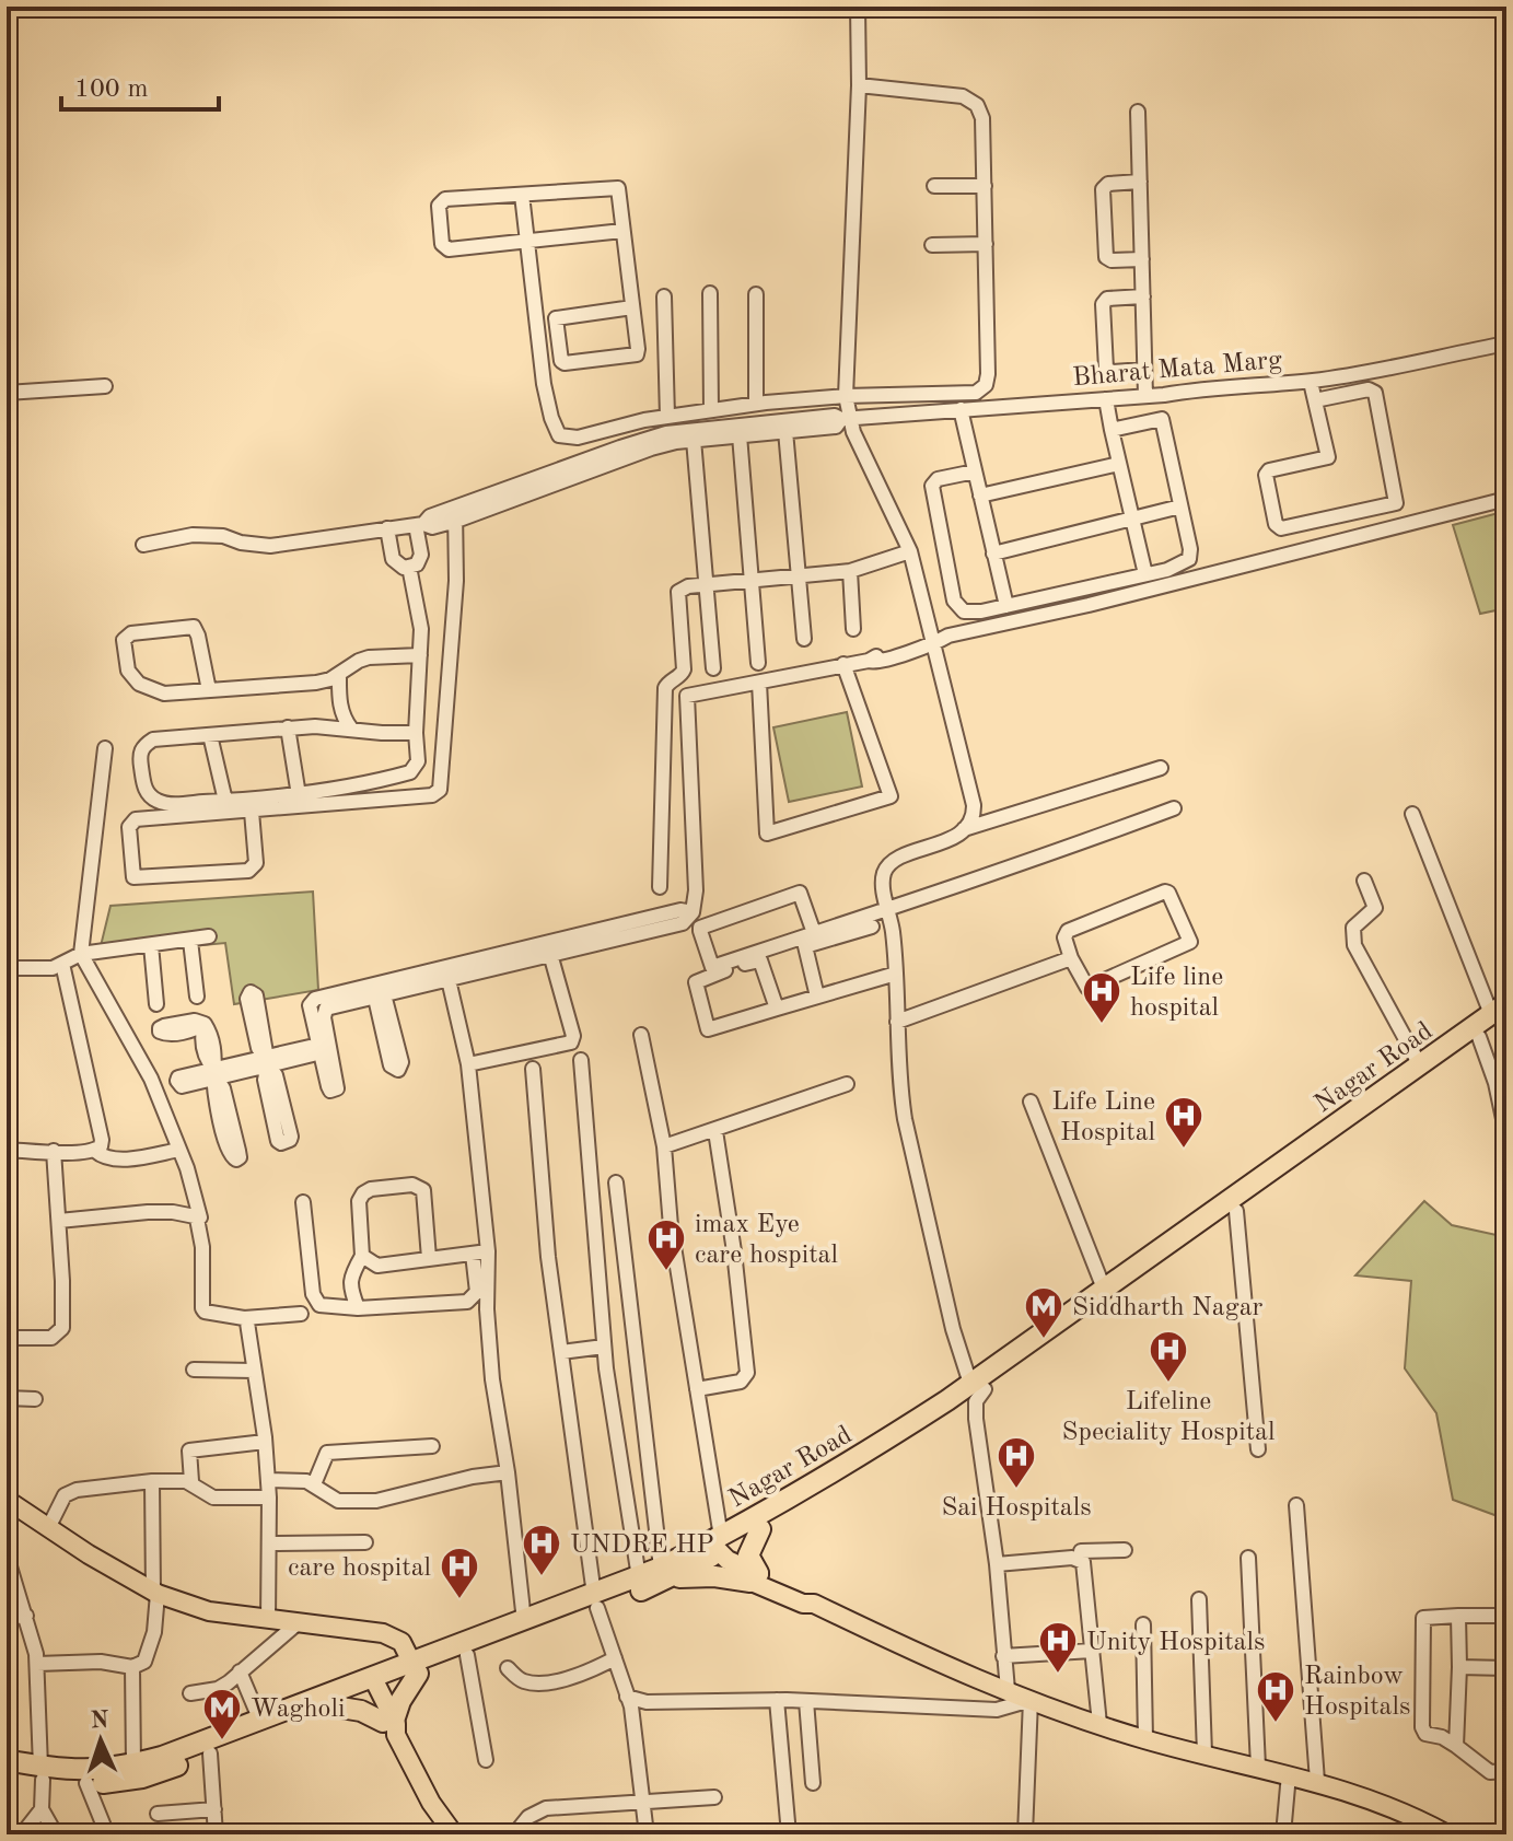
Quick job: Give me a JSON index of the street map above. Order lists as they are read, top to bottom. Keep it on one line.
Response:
{"streets":{"highway":["Nagar Road"],"street":["Bharat Mata Marg"]},"places":{"hospital":["Life line hospital","Life Line Hospital","imax Eye care hospital","Lifeline Speciality Hospital","Sai Hospitals","UNDRE HP","care hospital","Unity Hospitals","Rainbow Hospitals"],"metro station":["Siddharth Nagar","Wagholi"]},"scale_bar":"100 m","north":"top"}
